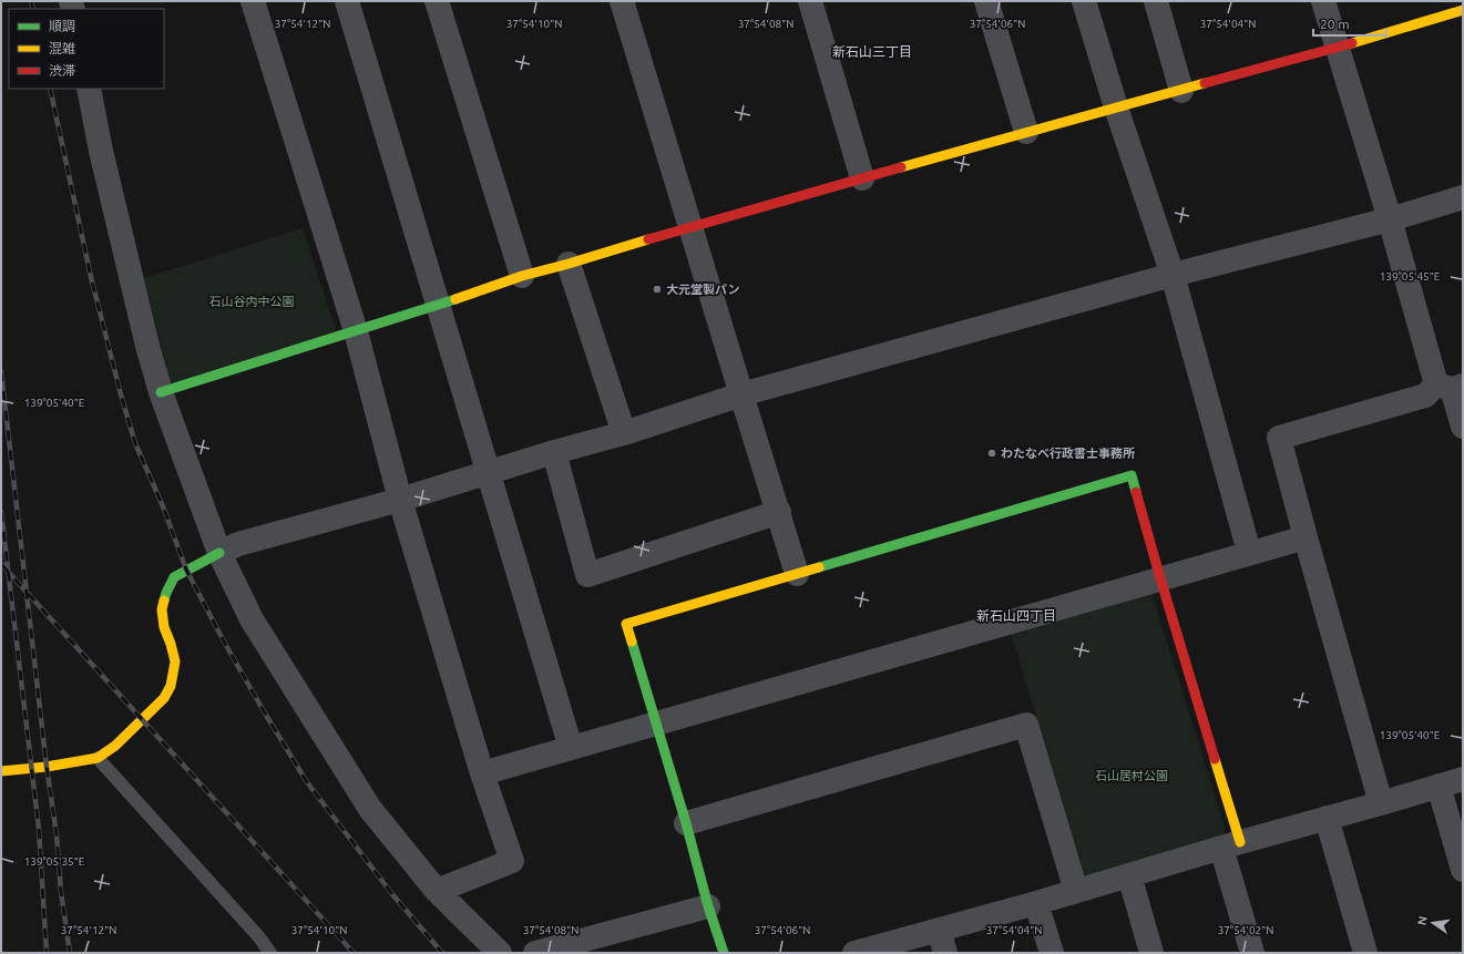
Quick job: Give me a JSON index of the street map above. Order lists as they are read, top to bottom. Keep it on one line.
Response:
{"districts":["新石山三丁目","新石山四丁目"],"parks":["石山谷内中公園","石山居村公園"],"places":["大元堂製パン","わたなべ行政書士事務所"],"legend":["順調","混雑","渋滞"],"scale_bar":"20 m","north":"left","coordinates":["37°54'12\"N","37°54'10\"N","37°54'08\"N","37°54'06\"N","37°54'04\"N","139°05'45\"E","139°05'40\"E","139°05'35\"E","37°54'02\"N"]}
